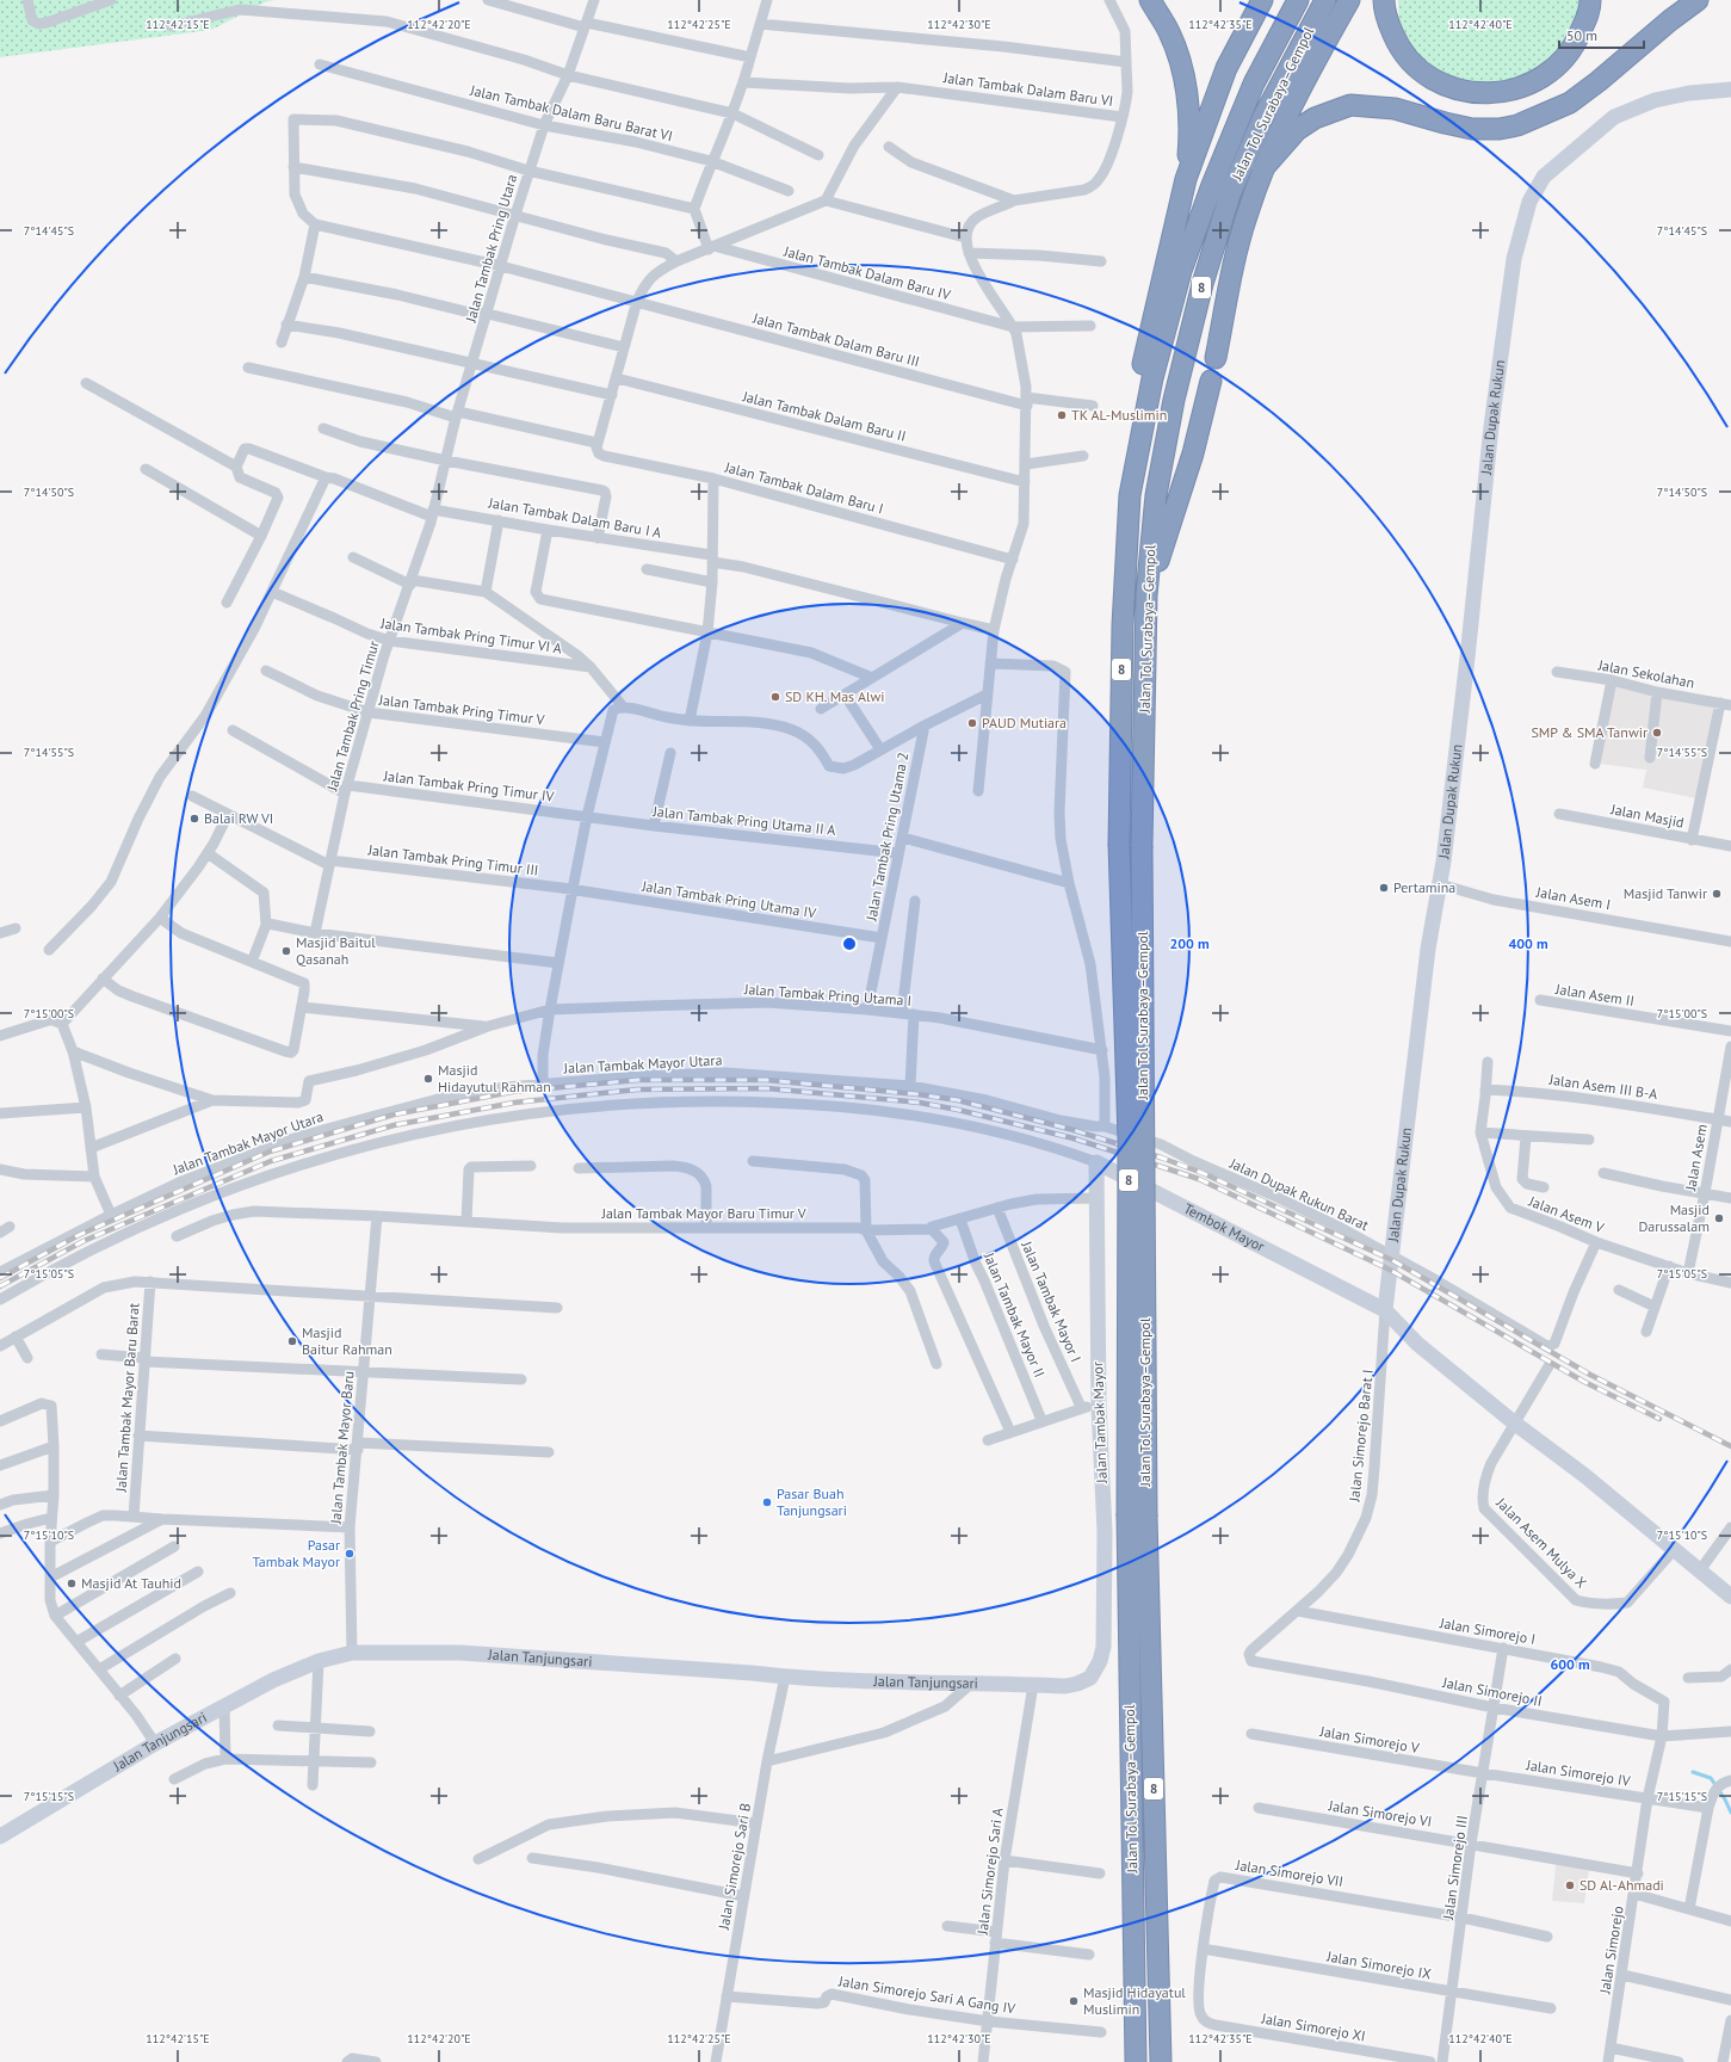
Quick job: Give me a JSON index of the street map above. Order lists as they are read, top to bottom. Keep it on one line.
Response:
{"streets":{"highway":["Jalan Tol Surabaya–Gempol","8"],"main road":["Jalan Dupak Rukun","Tembok Mayor","Jalan Tambak Mayor","Jalan Tanjungsari"],"street":["Jalan Tambak Dalam Baru VI","Jalan Tambak Dalam Baru Barat VI","Jalan Tambak Pring Utara","Jalan Tambak Dalam Baru IV","Jalan Tambak Dalam Baru III","Jalan Tambak Dalam Baru II","Jalan Tambak Dalam Baru I","Jalan Tambak Dalam Baru I A","Jalan Tambak Pring Timur VI A","Jalan Sekolahan","Jalan Tambak Pring Timur V","Jalan Tambak Pring Timur","Jalan Tambak Pring Timur IV","Jalan Masjid","Jalan Tambak Pring Utama II A","Jalan Tambak Pring Utama 2","Jalan Tambak Pring Timur III","Jalan Asem I","Jalan Tambak Pring Utama IV","Jalan Tambak Pring Utama I","Jalan Asem II","Jalan Tambak Mayor Utara","Jalan Asem III B-A","Jalan Asem","Jalan Dupak Rukun Barat","Jalan Tambak Mayor Baru Timur V","Jalan Asem V","Jalan Tambak Mayor I","Jalan Tambak Mayor II","Jalan Tambak Mayor Baru Barat","Jalan Simorejo Barat I","Jalan Tambak Mayor Baru","Jalan Asem Mulya X","Jalan Simorejo I","Jalan Simorejo II","Jalan Simorejo V","Jalan Simorejo IV","Jalan Simorejo VI","Jalan Simorejo Sari B","Jalan Simorejo III","Jalan Simorejo Sari A","Jalan Simorejo VII","Jalan Simorejo","Jalan Simorejo IX","Jalan Simorejo Sari A Gang IV","Jalan Simorejo XI"]},"crossings":[["Jalan Tambak Dalam Baru Barat VI","Jalan Tambak Pring Utara"],["Jalan Tambak Pring Utara","Jalan Tambak Dalam Baru III"],["Jalan Tambak Pring Utara","Jalan Tambak Dalam Baru I A"],["Jalan Tambak Pring Utara","Jalan Tambak Pring Timur"],["Jalan Dupak Rukun","Jalan Asem I"],["Jalan Dupak Rukun","Jalan Dupak Rukun Barat"],["Jalan Dupak Rukun","Tembok Mayor"],["Jalan Dupak Rukun","Jalan Simorejo Barat I"],["Jalan Tambak Dalam Baru I A","Jalan Tambak Pring Timur"],["Jalan Tambak Pring Timur VI A","Jalan Tambak Pring Timur"],["Jalan Tambak Pring Timur V","Jalan Tambak Pring Timur"],["Jalan Tambak Pring Timur","Jalan Tambak Pring Timur IV"],["Jalan Tambak Pring Timur","Jalan Tambak Pring Timur III"],["Jalan Tambak Pring Timur IV","Jalan Tambak Pring Utama II A"],["Jalan Tambak Pring Utama II A","Jalan Tambak Pring Utama 2"],["Jalan Tambak Pring Utama 2","Jalan Tambak Pring Utama IV"],["Jalan Tambak Pring Utama 2","Jalan Tambak Pring Utama I"],["Jalan Tambak Pring Timur III","Jalan Tambak Pring Utama IV"],["Jalan Tambak Mayor Utara","Jalan Dupak Rukun Barat"],["Jalan Asem III B-A","Jalan Asem"],["Jalan Asem III B-A","Jalan Asem V"],["Jalan Asem","Jalan Asem V"],["Jalan Dupak Rukun Barat","Jalan Asem V"],["Jalan Tambak Mayor Baru Timur V","Jalan Tambak Mayor I"],["Jalan Tambak Mayor Baru Timur V","Jalan Tambak Mayor II"],["Jalan Tambak Mayor Baru Timur V","Jalan Tambak Mayor"],["Jalan Tambak Mayor Baru Timur V","Jalan Tambak Mayor Baru"],["Tembok Mayor","Jalan Simorejo Barat I"],["Jalan Tambak Mayor","Jalan Tanjungsari"],["Jalan Simorejo Barat I","Jalan Simorejo I"],["Jalan Simorejo Barat I","Jalan Simorejo II"],["Jalan Tambak Mayor Baru","Jalan Tanjungsari"],["Jalan Simorejo I","Jalan Simorejo III"],["Jalan Simorejo I","Jalan Simorejo"],["Jalan Tanjungsari","Jalan Simorejo Sari B"],["Jalan Tanjungsari","Jalan Simorejo Sari A"],["Jalan Simorejo II","Jalan Simorejo III"],["Jalan Simorejo II","Jalan Simorejo"],["Jalan Simorejo V","Jalan Simorejo IV"],["Jalan Simorejo V","Jalan Simorejo III"],["Jalan Simorejo IV","Jalan Simorejo III"],["Jalan Simorejo IV","Jalan Simorejo"],["Jalan Simorejo VI","Jalan Simorejo III"],["Jalan Simorejo VI","Jalan Simorejo"],["Jalan Simorejo Sari B","Jalan Simorejo Sari A Gang IV"],["Jalan Simorejo III","Jalan Simorejo VII"],["Jalan Simorejo III","Jalan Simorejo IX"],["Jalan Simorejo Sari A","Jalan Simorejo Sari A Gang IV"],["Jalan Simorejo VII","Jalan Simorejo IX"],["Jalan Simorejo VII","Jalan Simorejo XI"]],"places":["TK AL-Muslimin","SD KH. Mas Alwi","PAUD Mutiara","SMP & SMA Tanwir","Balai RW VI","Pertamina","Masjid Tanwir","Masjid Baitul Qasanah","Masjid Hidayutul Rahman","Masjid Darussalam","Masjid Baitur Rahman","Pasar Buah Tanjungsari","Pasar Tambak Mayor","Masjid At Tauhid","SD Al-Ahmadi","Masjid Hidayatul Muslimin"],"scale_bar":"50 m","coordinates":["112°42'15\"E","112°42'20\"E","112°42'25\"E","112°42'30\"E","112°42'35\"E","112°42'40\"E","7°14'45\"S","7°14'50\"S","7°14'55\"S","7°15'00\"S","7°15'05\"S","7°15'10\"S","7°15'15\"S"],"rings":["200 m","400 m","600 m"]}
